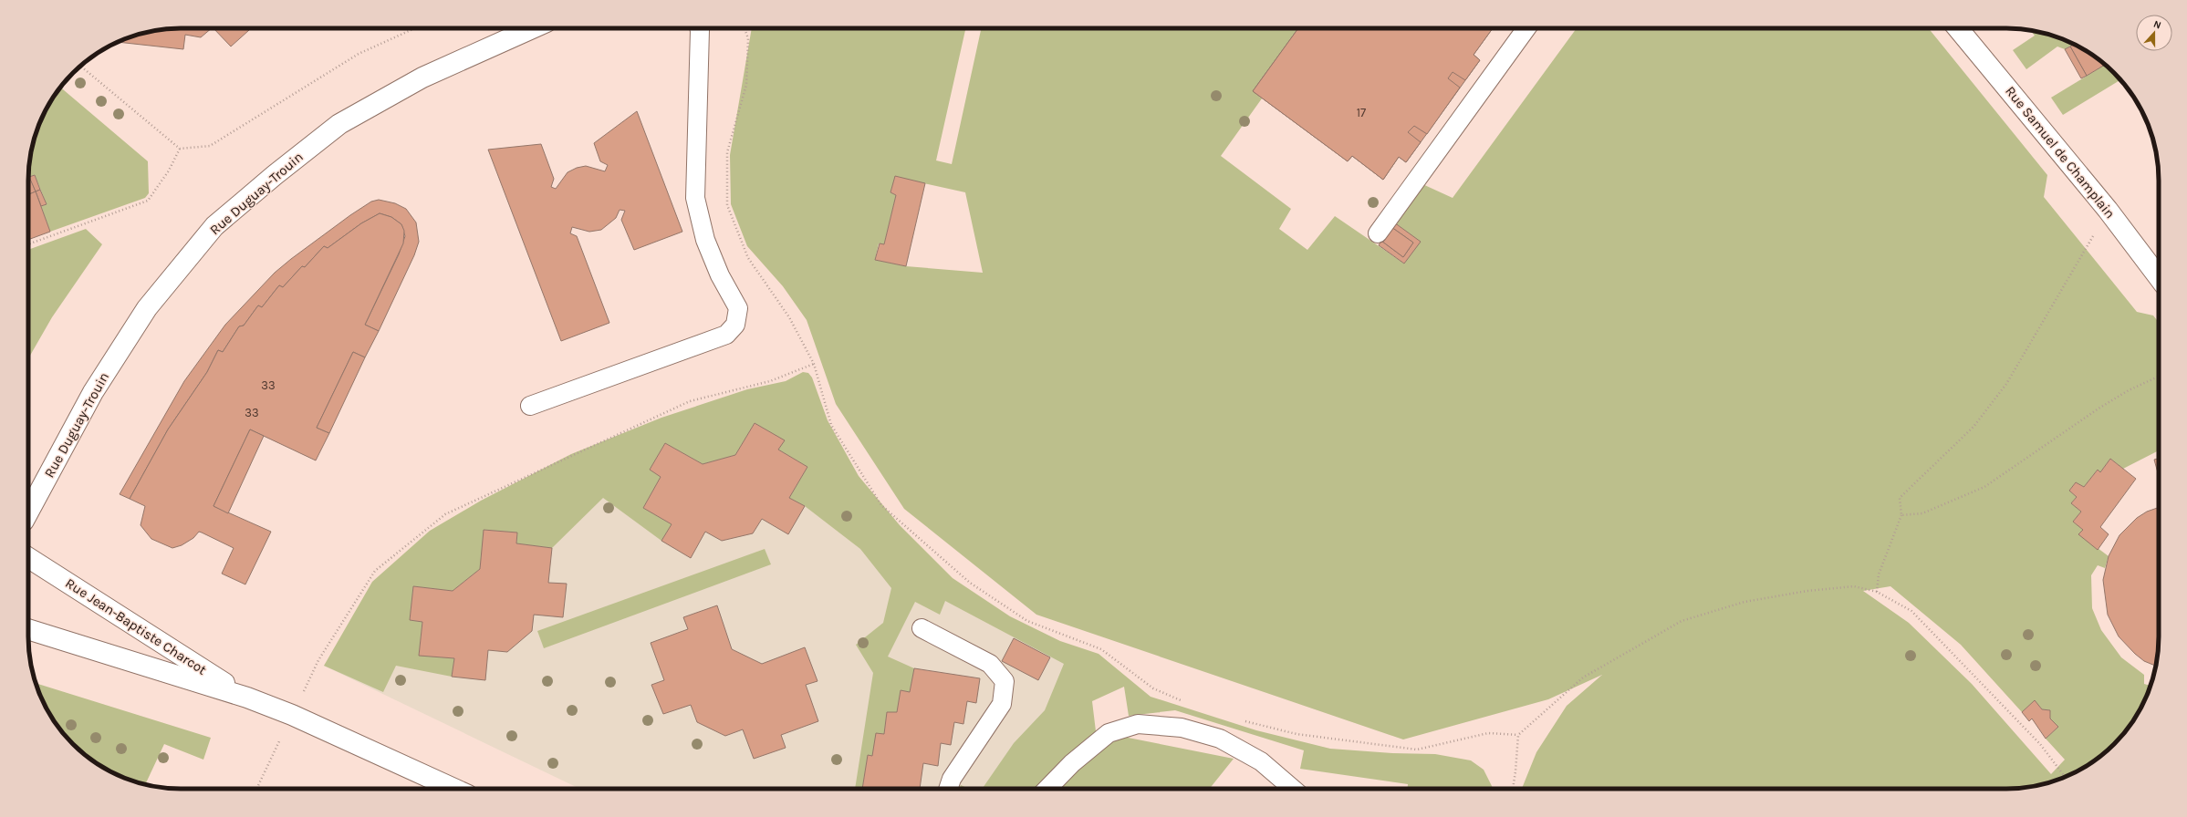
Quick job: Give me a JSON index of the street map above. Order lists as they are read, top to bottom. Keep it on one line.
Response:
{"streets":{"street":["Rue Samuel de Champlain","Rue Duguay-Trouin","Rue Jean-Baptiste Charcot"]},"house_numbers":["17","33","33"],"north":"top"}
